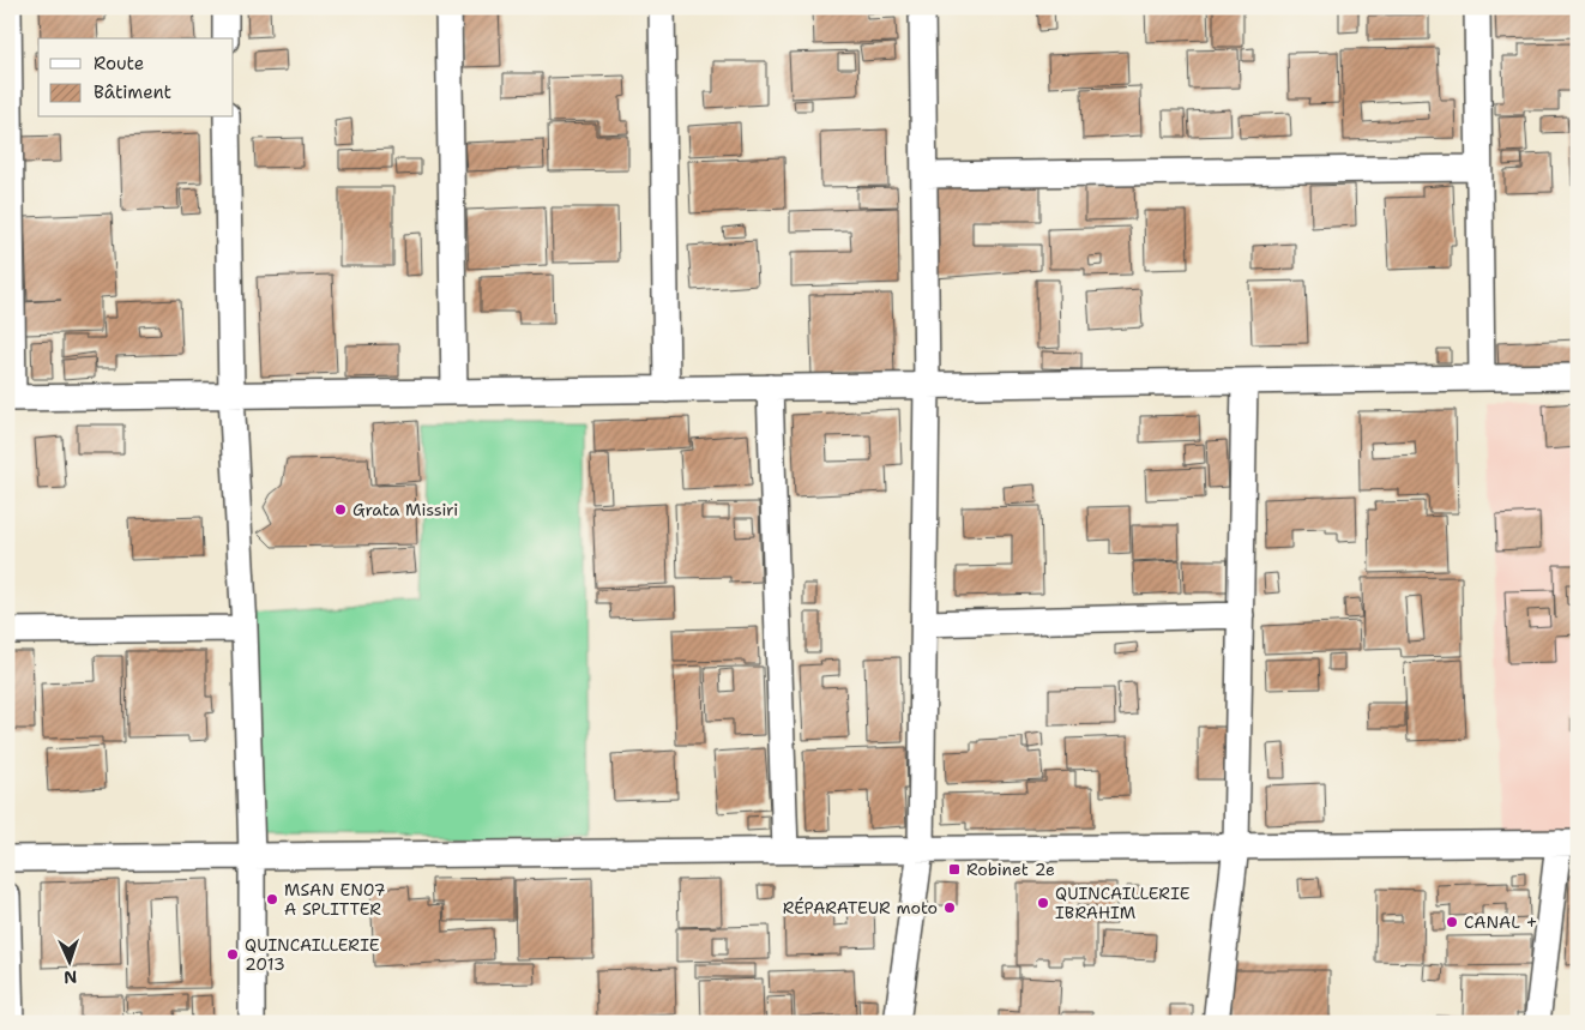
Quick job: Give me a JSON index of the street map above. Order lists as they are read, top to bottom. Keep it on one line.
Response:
{"places":{"other":["Grata Missiri","MSAN EN07 A SPLITTER","QUINCAILLERIE IBRAHIM","RÉPARATEUR moto","CANAL +","QUINCAILLERIE 2013"],"transit":["Robinet 2e"]},"legend":["Route","Bâtiment"],"north":"bottom"}
